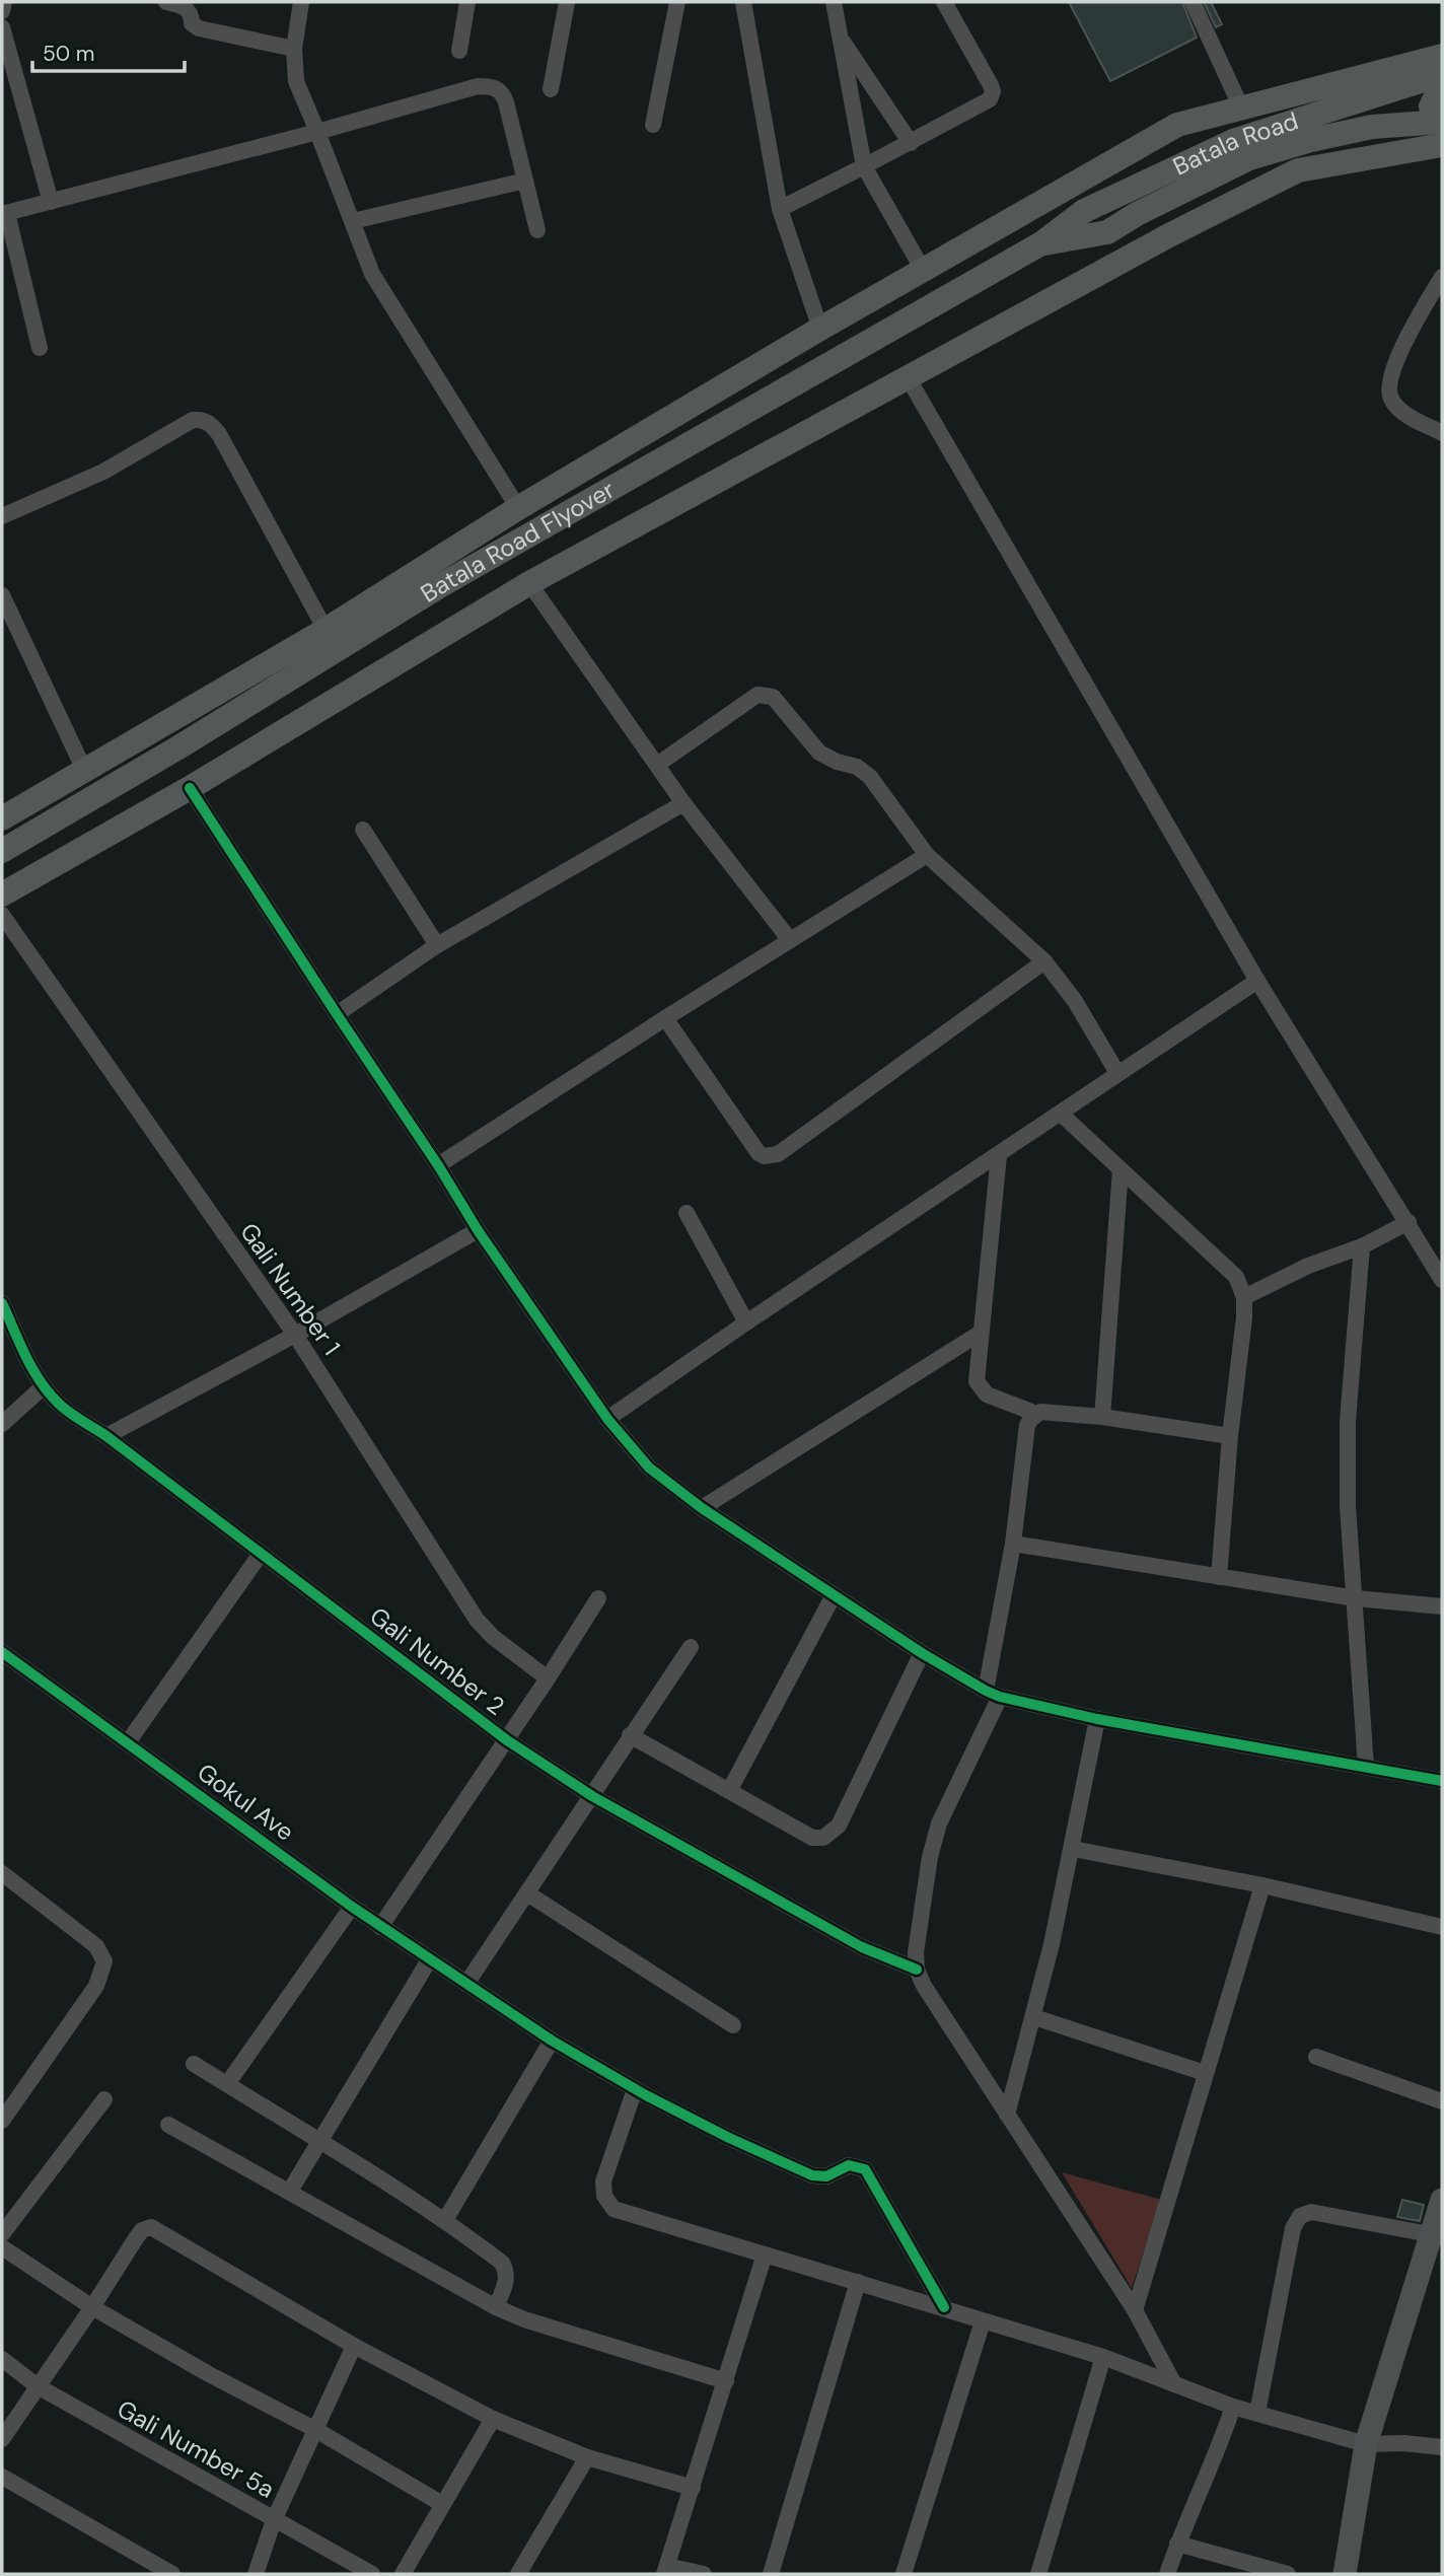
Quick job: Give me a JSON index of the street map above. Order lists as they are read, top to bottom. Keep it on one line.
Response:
{"streets":{"main road":["Batala Road","Batala Road Flyover"],"street":["Gali Number 1","Gali Number 2","Gokul Ave","Gali Number 5a"]},"crossings":[["Batala Road","Batala Road Flyover"]],"scale_bar":"50 m"}
